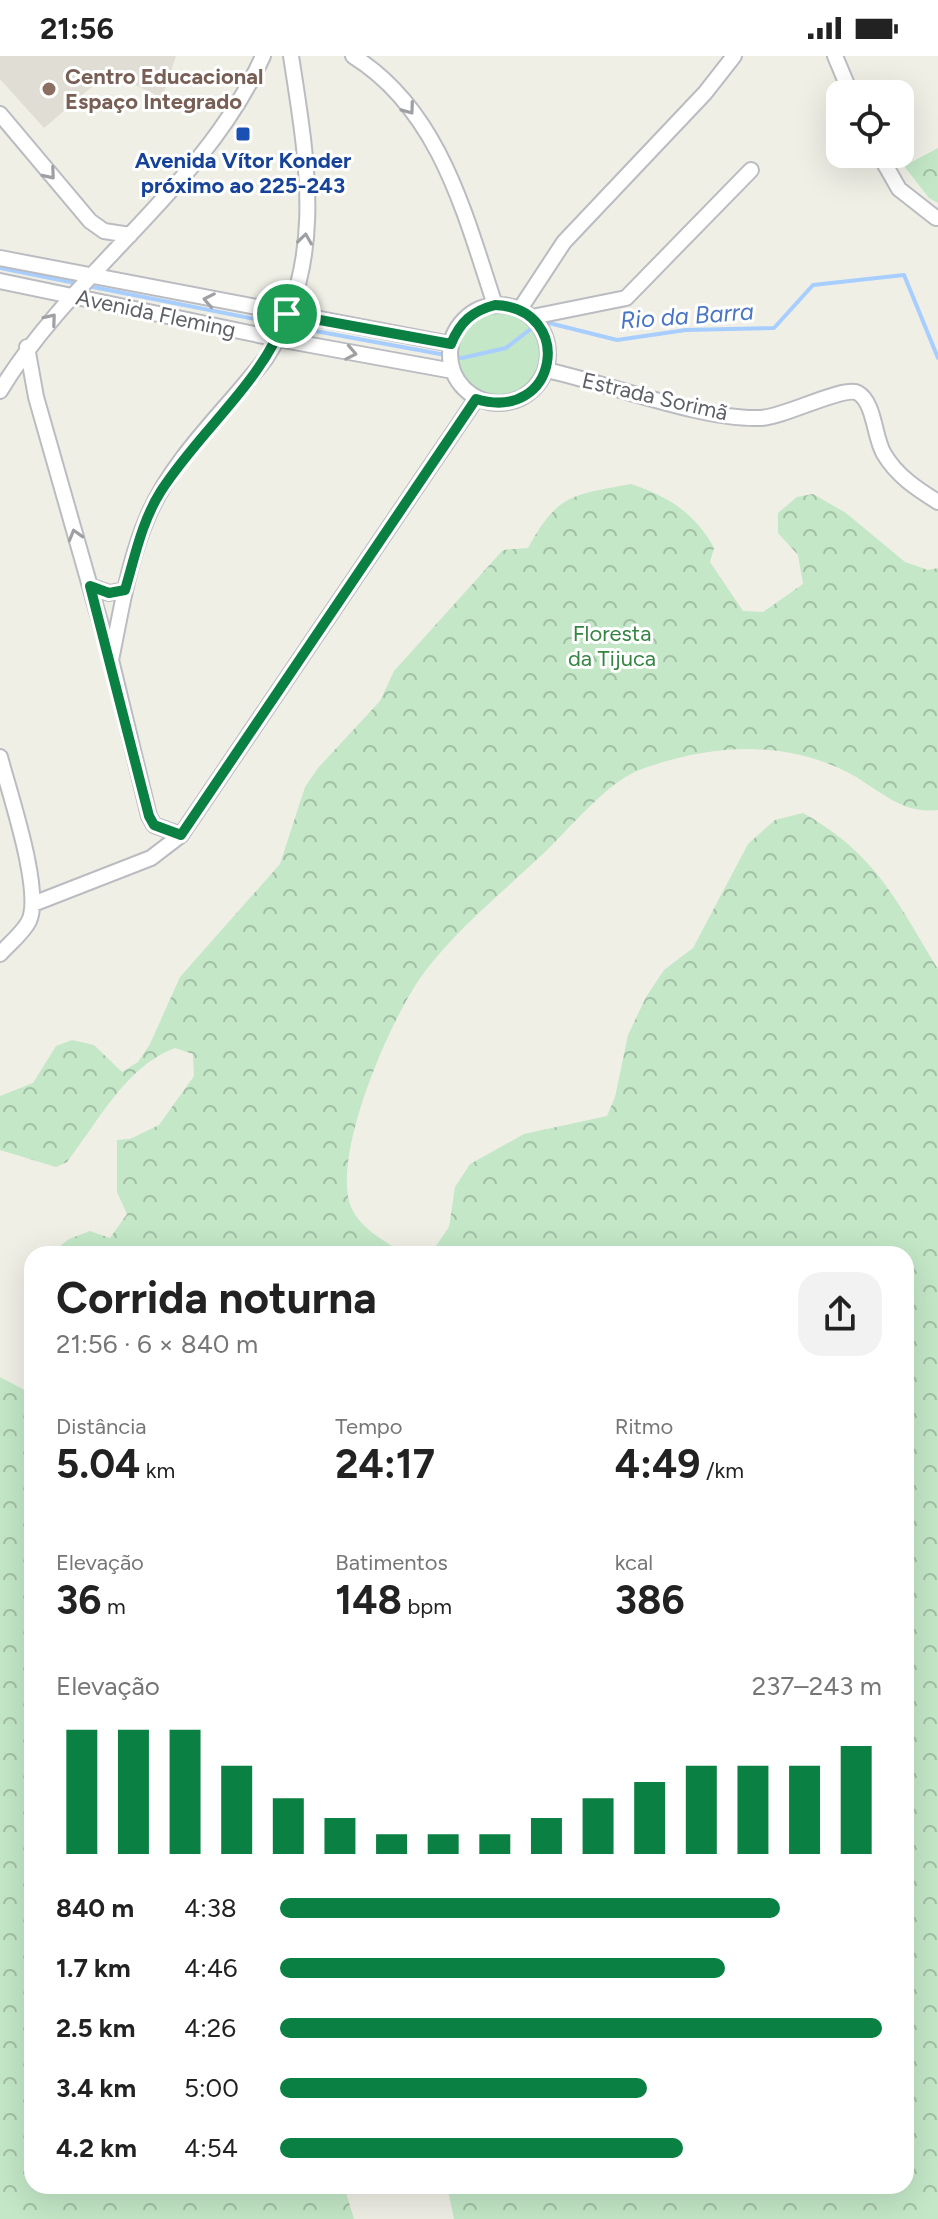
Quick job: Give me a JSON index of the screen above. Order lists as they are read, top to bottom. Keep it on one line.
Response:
{"streets":{"street":["Avenida Fleming","Estrada Sorimã"]},"crossings":[["Avenida Fleming","Estrada Sorimã"]],"water":["Rio da Barra"],"parks":["Floresta da Tijuca"],"places":{"other":["Centro Educacional Espaço Integrado"],"transit":["Avenida Vítor Konder próximo ao 225-243"]},"page":{"status":"21:56","heading":["Corrida noturna","21:56 · 6 × 840 m"],"stats":[["Distância","5.04 km"],["Tempo","24:17"],["Ritmo","4:49 /km"],["Elevação","36 m"],["Batimentos","148 bpm"],["kcal","386"]],"chart":["Elevação","237–243 m"],"list":[{"name":"840 m","note":"4:38"},{"name":"1.7 km","note":"4:46"},{"name":"2.5 km","note":"4:26"},{"name":"3.4 km","note":"5:00"},{"name":"4.2 km","note":"4:54"}]}}
